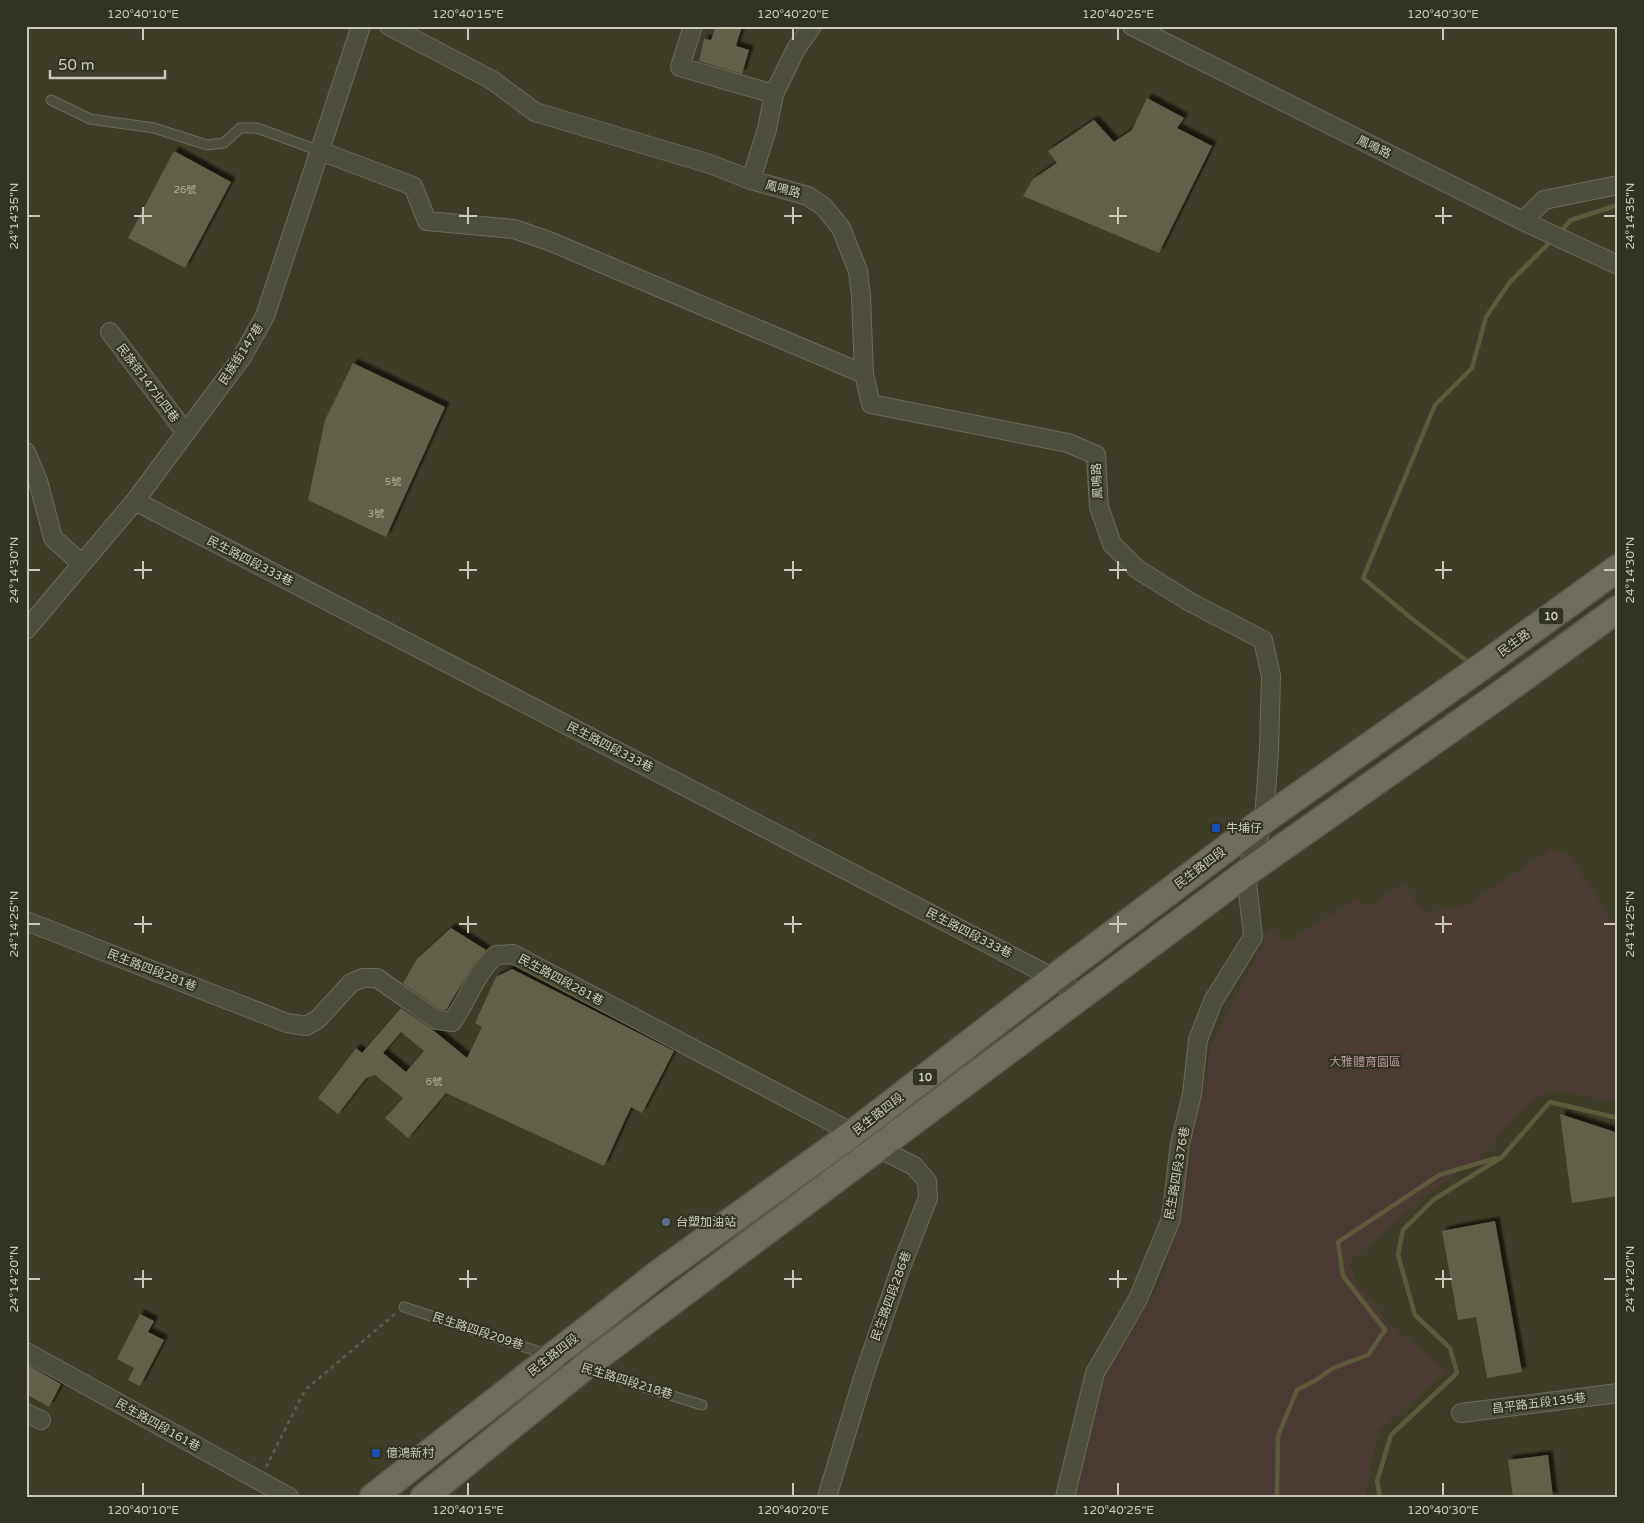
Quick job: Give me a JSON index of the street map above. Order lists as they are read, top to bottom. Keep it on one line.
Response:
{"streets":{"main road":["10","民生路","民生路四段"],"street":["鳳鳴路","民族街147巷","民族街147北四巷","民生路四段333巷","民生路四段281巷","民生路四段376巷","民生路四段286巷","昌平路五段135巷","民生路四段161巷"],"lane":["民生路四段209巷","民生路四段218巷"]},"crossings":[["鳳鳴路","10"],["鳳鳴路","民生路四段"],["鳳鳴路","民生路四段376巷"],["民族街147巷","民族街147北四巷"],["民族街147巷","民生路四段333巷"],["民生路四段333巷","10"],["民生路四段333巷","民生路四段"],["10","民生路四段376巷"],["10","民生路四段286巷"],["10","民生路四段218巷"],["民生路","民生路四段"],["民生路四段","民生路四段281巷"],["民生路四段","民生路四段286巷"],["民生路四段","民生路四段209巷"],["民生路四段","民生路四段218巷"],["民生路四段281巷","民生路四段286巷"],["民生路四段209巷","民生路四段218巷"]],"parks":["大雅體育園區"],"places":{"transit":["牛埔仔","億鴻新村"],"other":["台塑加油站"]},"house_numbers":["26號","5號","3號","6號"],"scale_bar":"50 m","coordinates":["120°40'10\"E","120°40'15\"E","120°40'20\"E","120°40'25\"E","120°40'30\"E","24°14'35\"N","24°14'30\"N","24°14'25\"N","24°14'20\"N"]}
